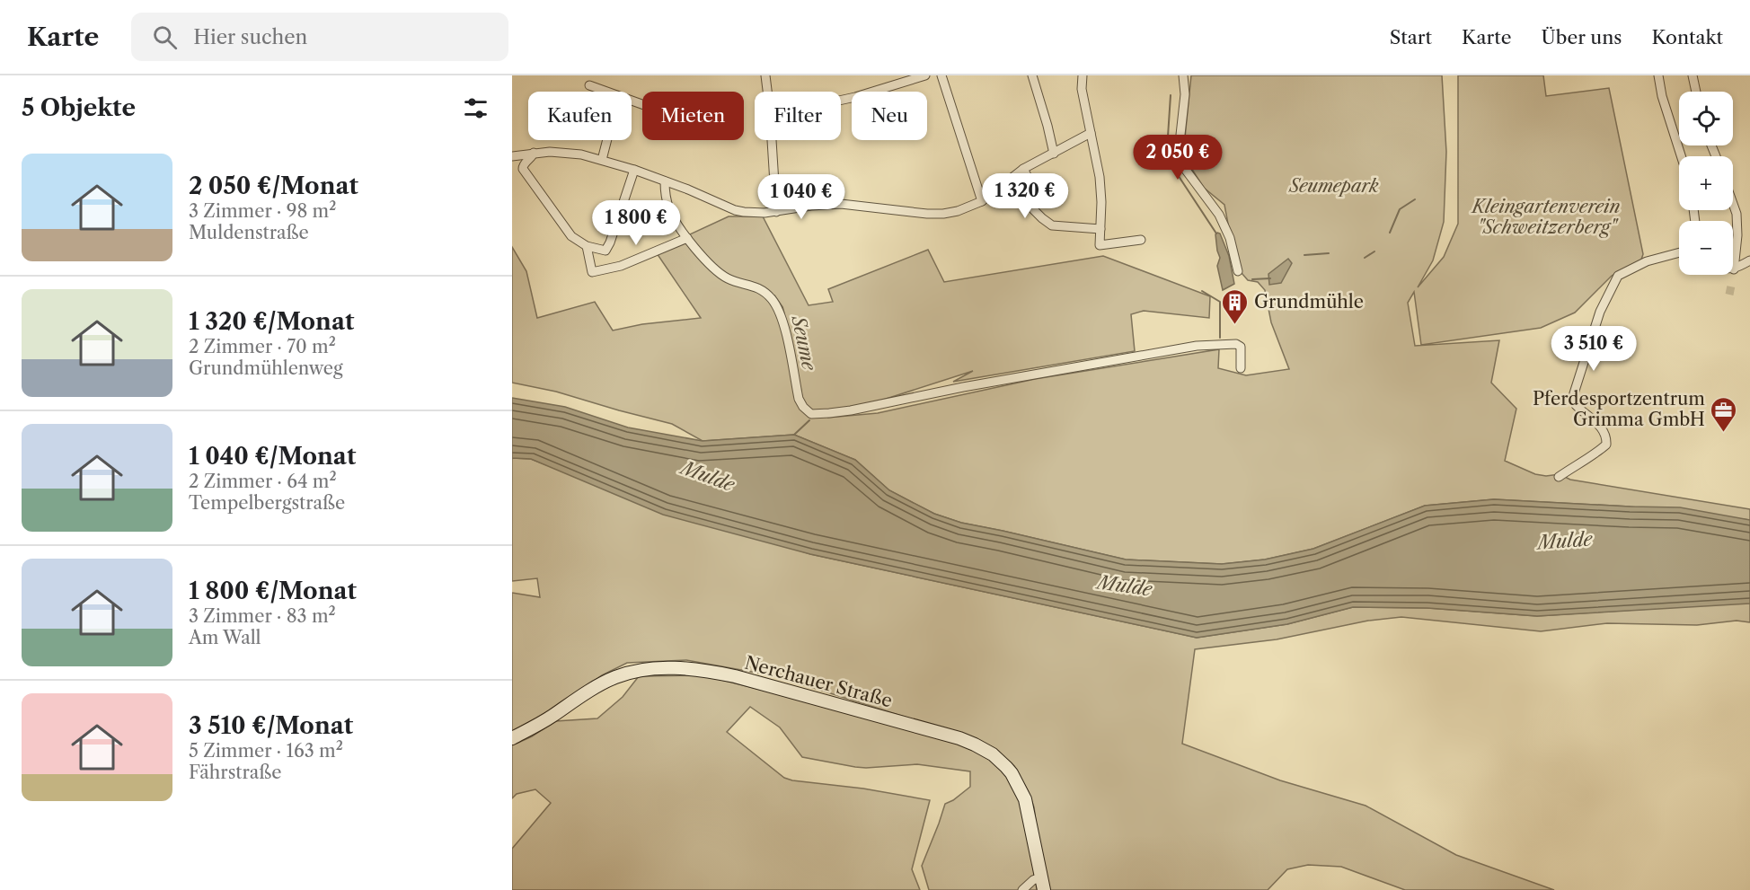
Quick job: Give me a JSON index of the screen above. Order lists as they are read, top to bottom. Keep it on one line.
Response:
{"streets":{"main road":["Nerchauer Straße"]},"water":["Seume","Mulde"],"parks":["Seumepark","Kleingartenverein \"Schweitzerberg\""],"places":{"building":["Grundmühle"],"office":["Pferdesportzentrum Grimma GmbH"]},"page":{"header":"Karte","search":"Hier suchen","nav":["Start","Karte","Über uns","Kontakt"],"heading":"5 Objekte","map_buttons":["+","−"],"chip":["Kaufen","Mieten","Filter","Neu"],"price":["2 050 €","1 320 €","1 040 €","1 800 €","3 510 €"],"list":[{"name":"2 050 €/Monat","note":"3 Zimmer · 98 m² · Muldenstraße"},{"name":"1 320 €/Monat","note":"2 Zimmer · 70 m² · Grundmühlenweg"},{"name":"1 040 €/Monat","note":"2 Zimmer · 64 m² · Tempelbergstraße"},{"name":"1 800 €/Monat","note":"3 Zimmer · 83 m² · Am Wall"},{"name":"3 510 €/Monat","note":"5 Zimmer · 163 m² · Fährstraße"}]}}
